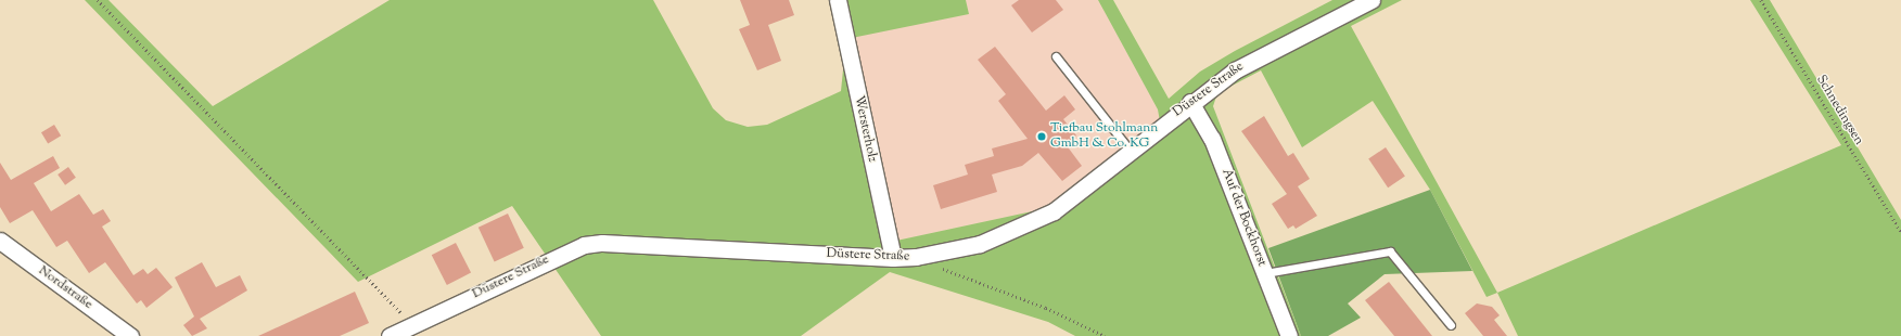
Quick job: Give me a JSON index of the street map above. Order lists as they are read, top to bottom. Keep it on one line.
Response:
{"streets":{"street":["Düstere Straße","Wersterholz","Auf der Bockhorst","Nordstraße"],"path":["Schnedingsen"]},"crossings":[["Düstere Straße","Wersterholz"],["Düstere Straße","Auf der Bockhorst"]],"places":["Tiefbau Stohlmann GmbH & Co. KG"]}
